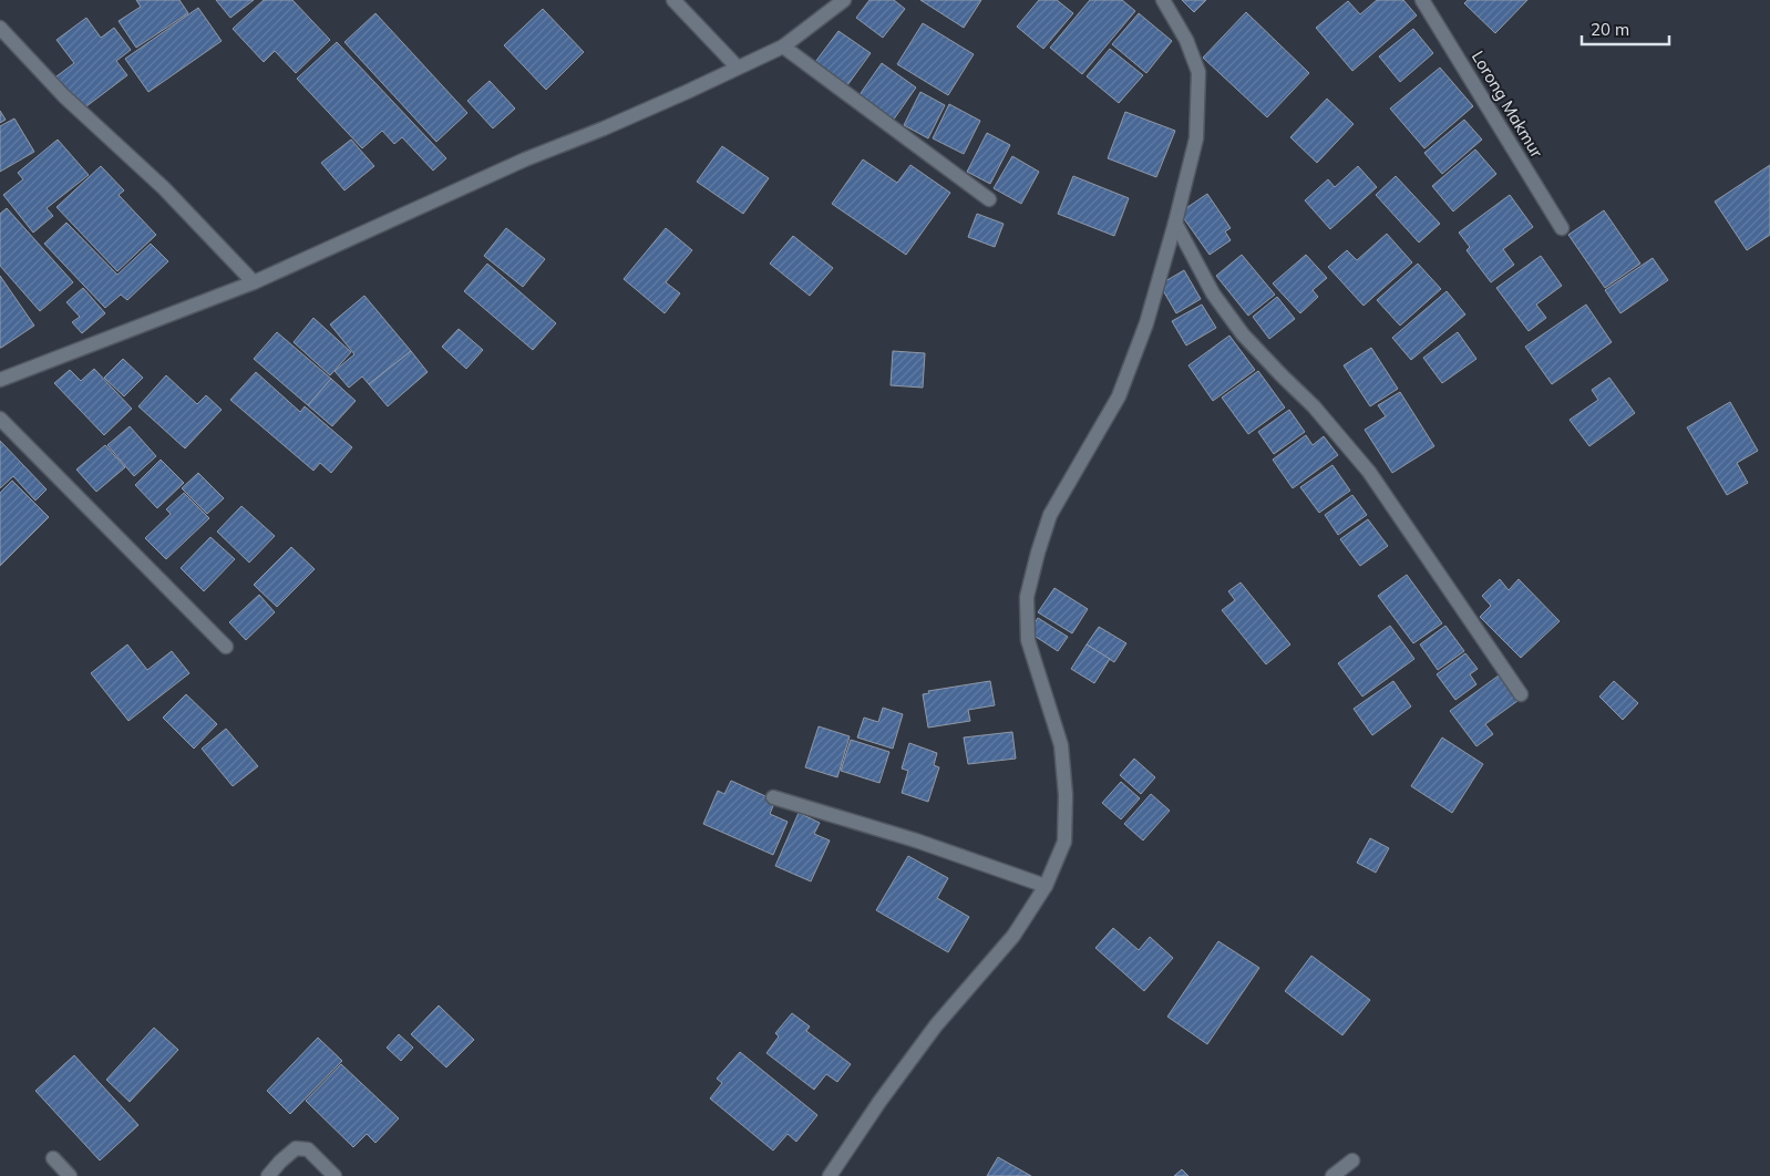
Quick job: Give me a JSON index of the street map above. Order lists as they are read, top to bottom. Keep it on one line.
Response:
{"streets":{"street":["Lorong Makmur"]},"scale_bar":"20 m"}
